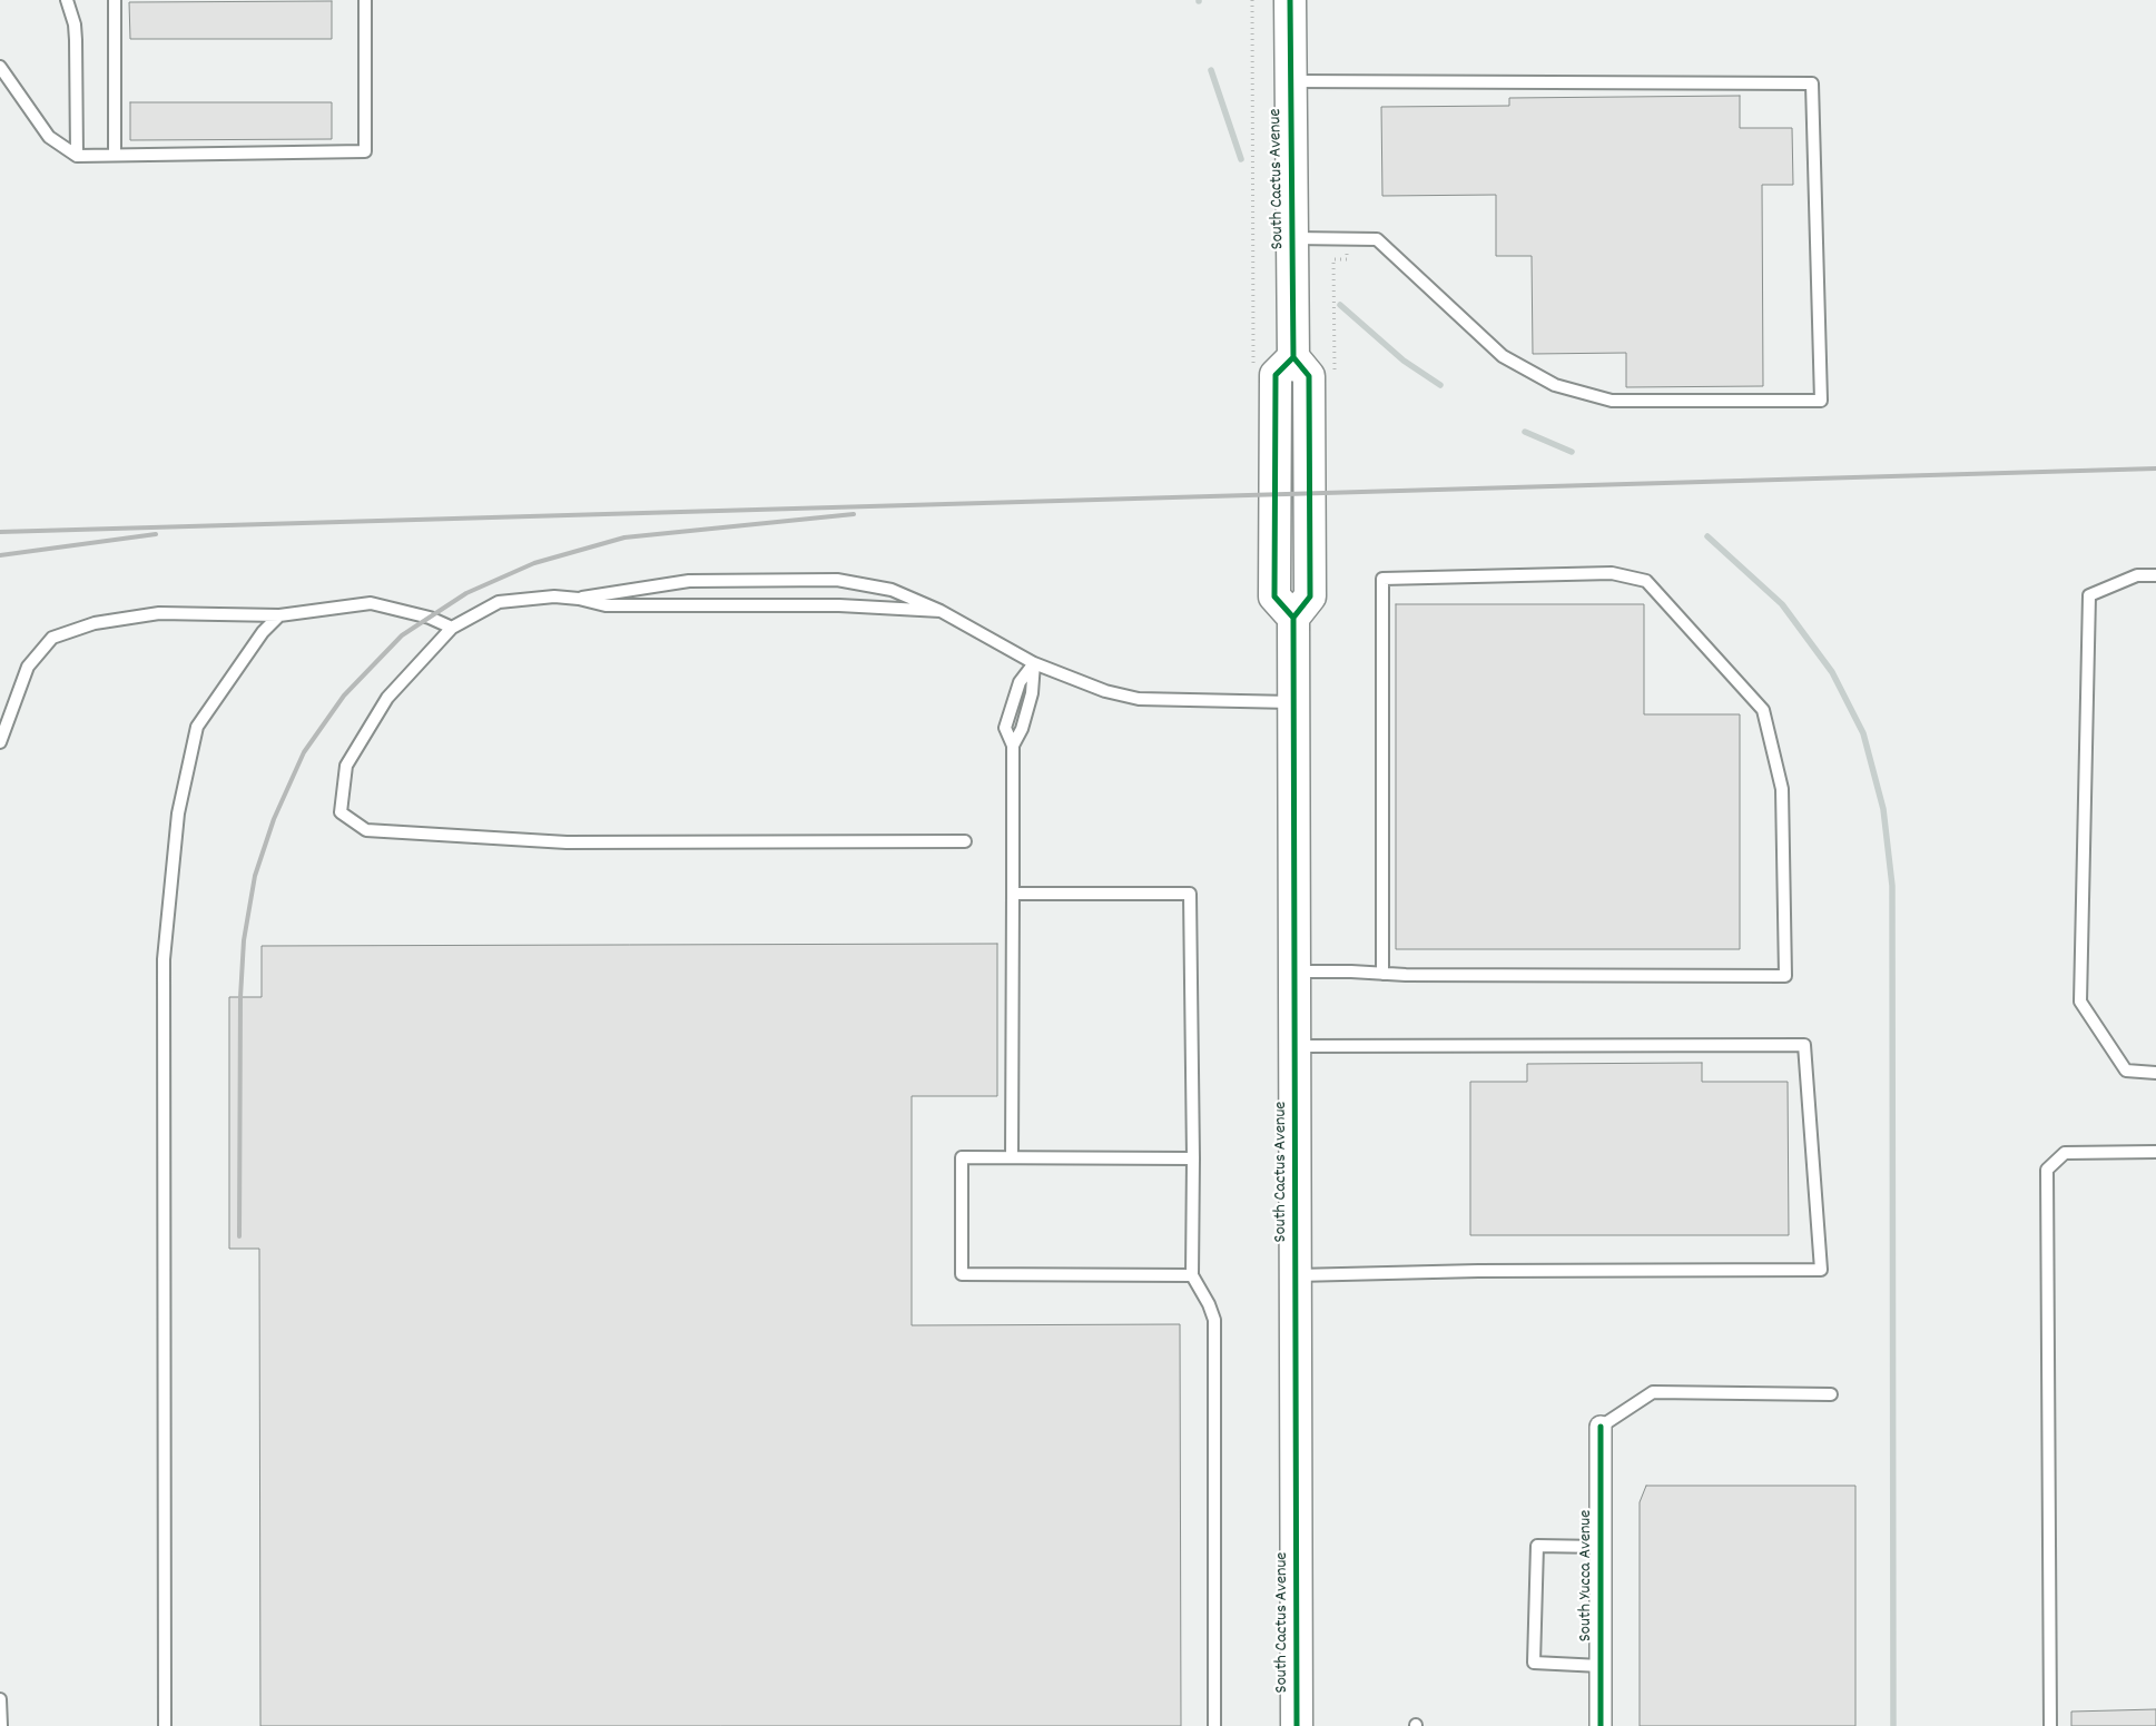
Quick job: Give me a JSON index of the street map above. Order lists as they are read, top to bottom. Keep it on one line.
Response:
{"streets":{"main road":["South Cactus Avenue"],"street":["South Yucca Avenue"]}}
